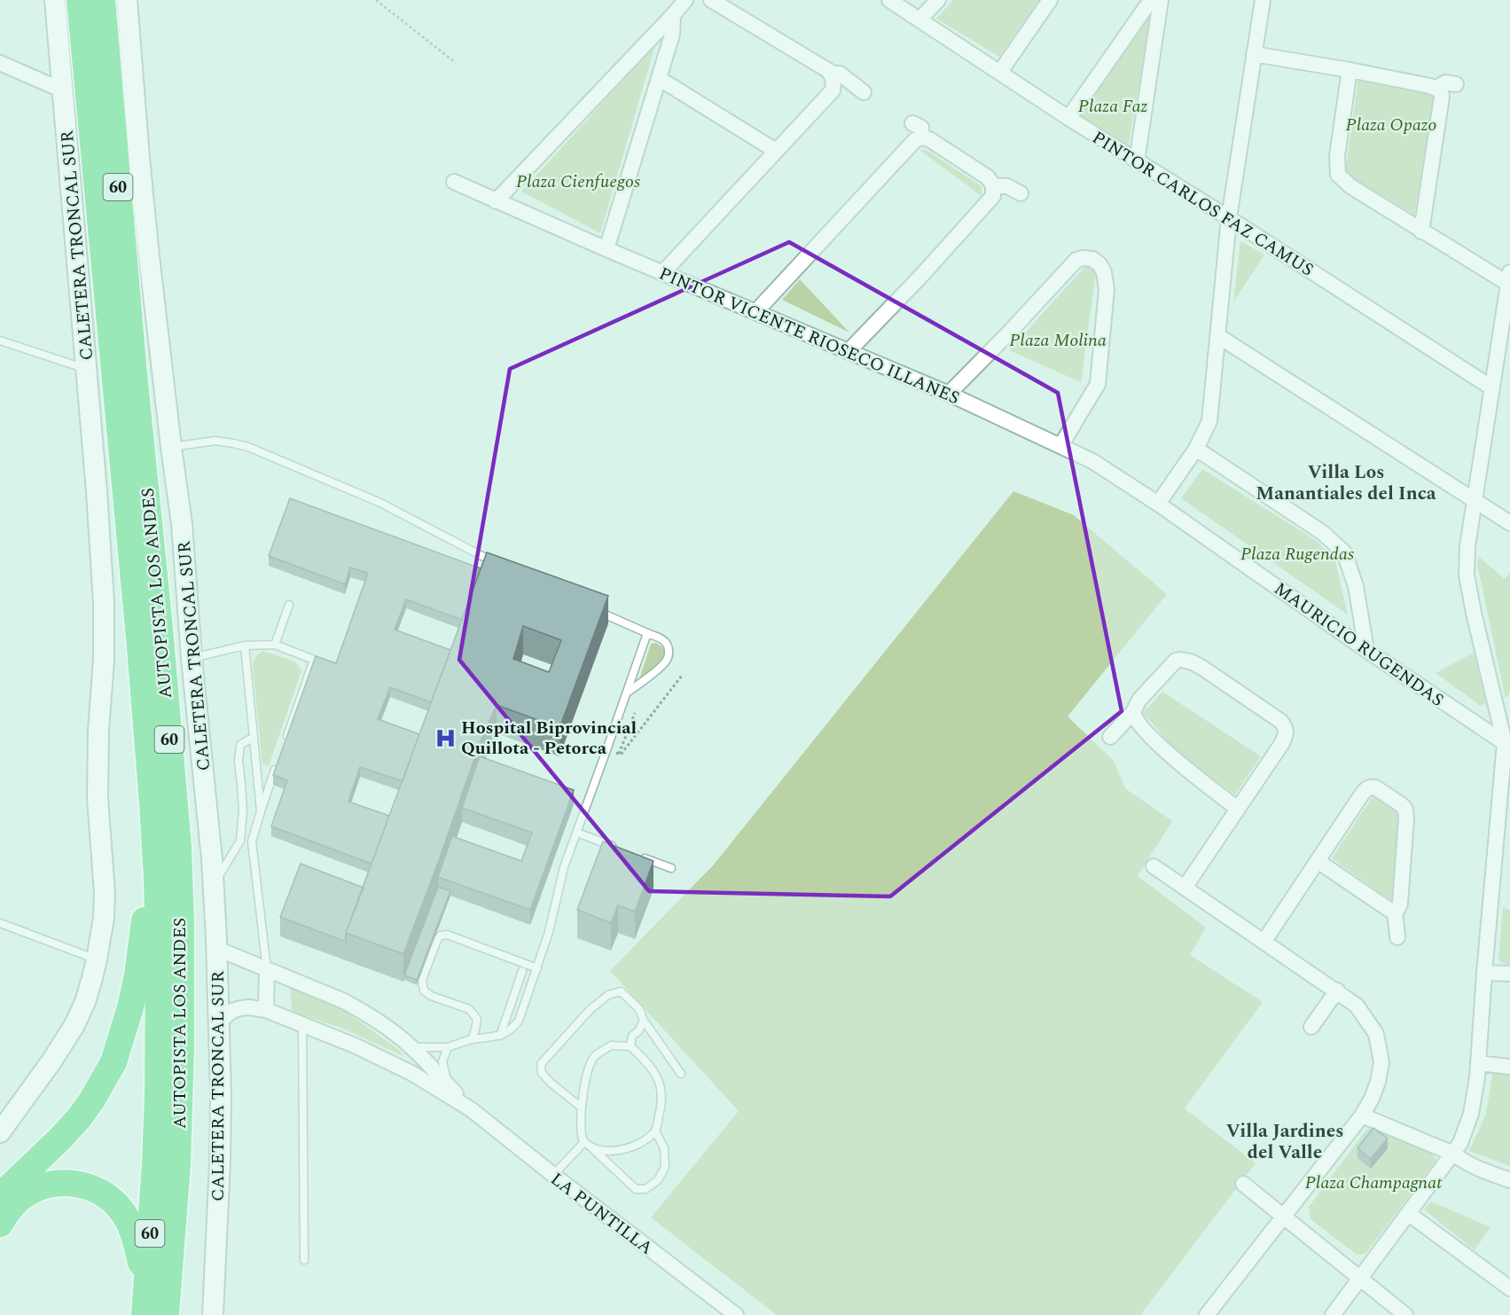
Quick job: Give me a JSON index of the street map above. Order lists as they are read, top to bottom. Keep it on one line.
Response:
{"streets":{"highway":["60","AUTOPISTA LOS ANDES"],"street":["PINTOR CARLOS FAZ CAMUS","CALETERA TRONCAL SUR","PINTOR VICENTE RIOSECO ILLANES","MAURICIO RUGENDAS","LA PUNTILLA"]},"crossings":[["CALETERA TRONCAL SUR","LA PUNTILLA"],["PINTOR VICENTE RIOSECO ILLANES","MAURICIO RUGENDAS"]],"districts":["Villa Los Manantiales del Inca","Villa Jardines del Valle"],"parks":["Plaza Faz","Plaza Opazo","Plaza Cienfuegos","Plaza Molina","Plaza Rugendas","Plaza Champagnat"],"places":{"hospital":["Hospital Biprovincial Quillota - Petorca"]}}
